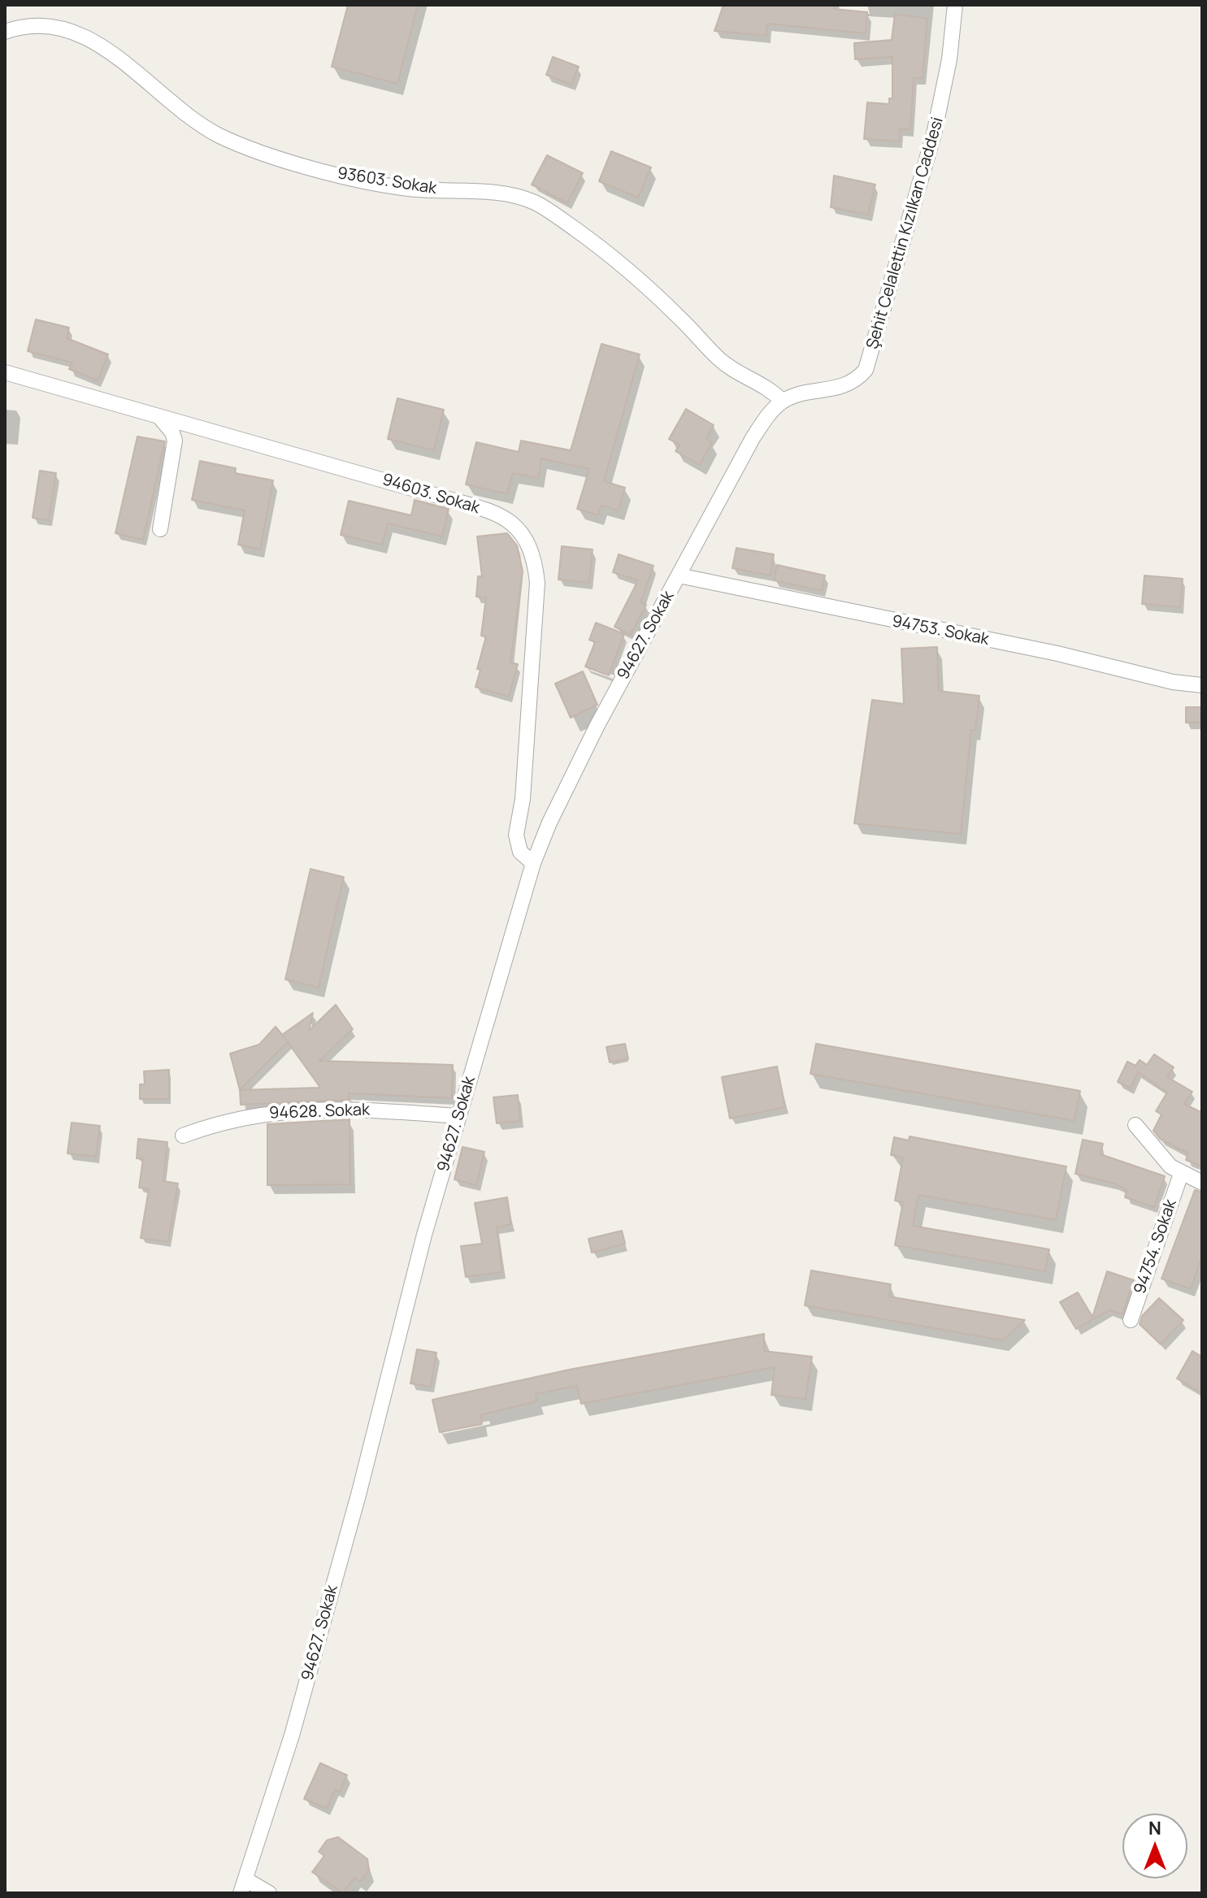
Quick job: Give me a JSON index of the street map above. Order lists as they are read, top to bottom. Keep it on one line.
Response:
{"streets":{"street":["93603. Sokak","Şehit Celalettin Kızılkan Caddesi","94603. Sokak","94753. Sokak","94627. Sokak","94628. Sokak","94754. Sokak"]},"crossings":[["93603. Sokak","Şehit Celalettin Kızılkan Caddesi"],["93603. Sokak","94627. Sokak"],["Şehit Celalettin Kızılkan Caddesi","94627. Sokak"],["94603. Sokak","94627. Sokak"],["94753. Sokak","94627. Sokak"],["94627. Sokak","94628. Sokak"]],"north":"top"}
